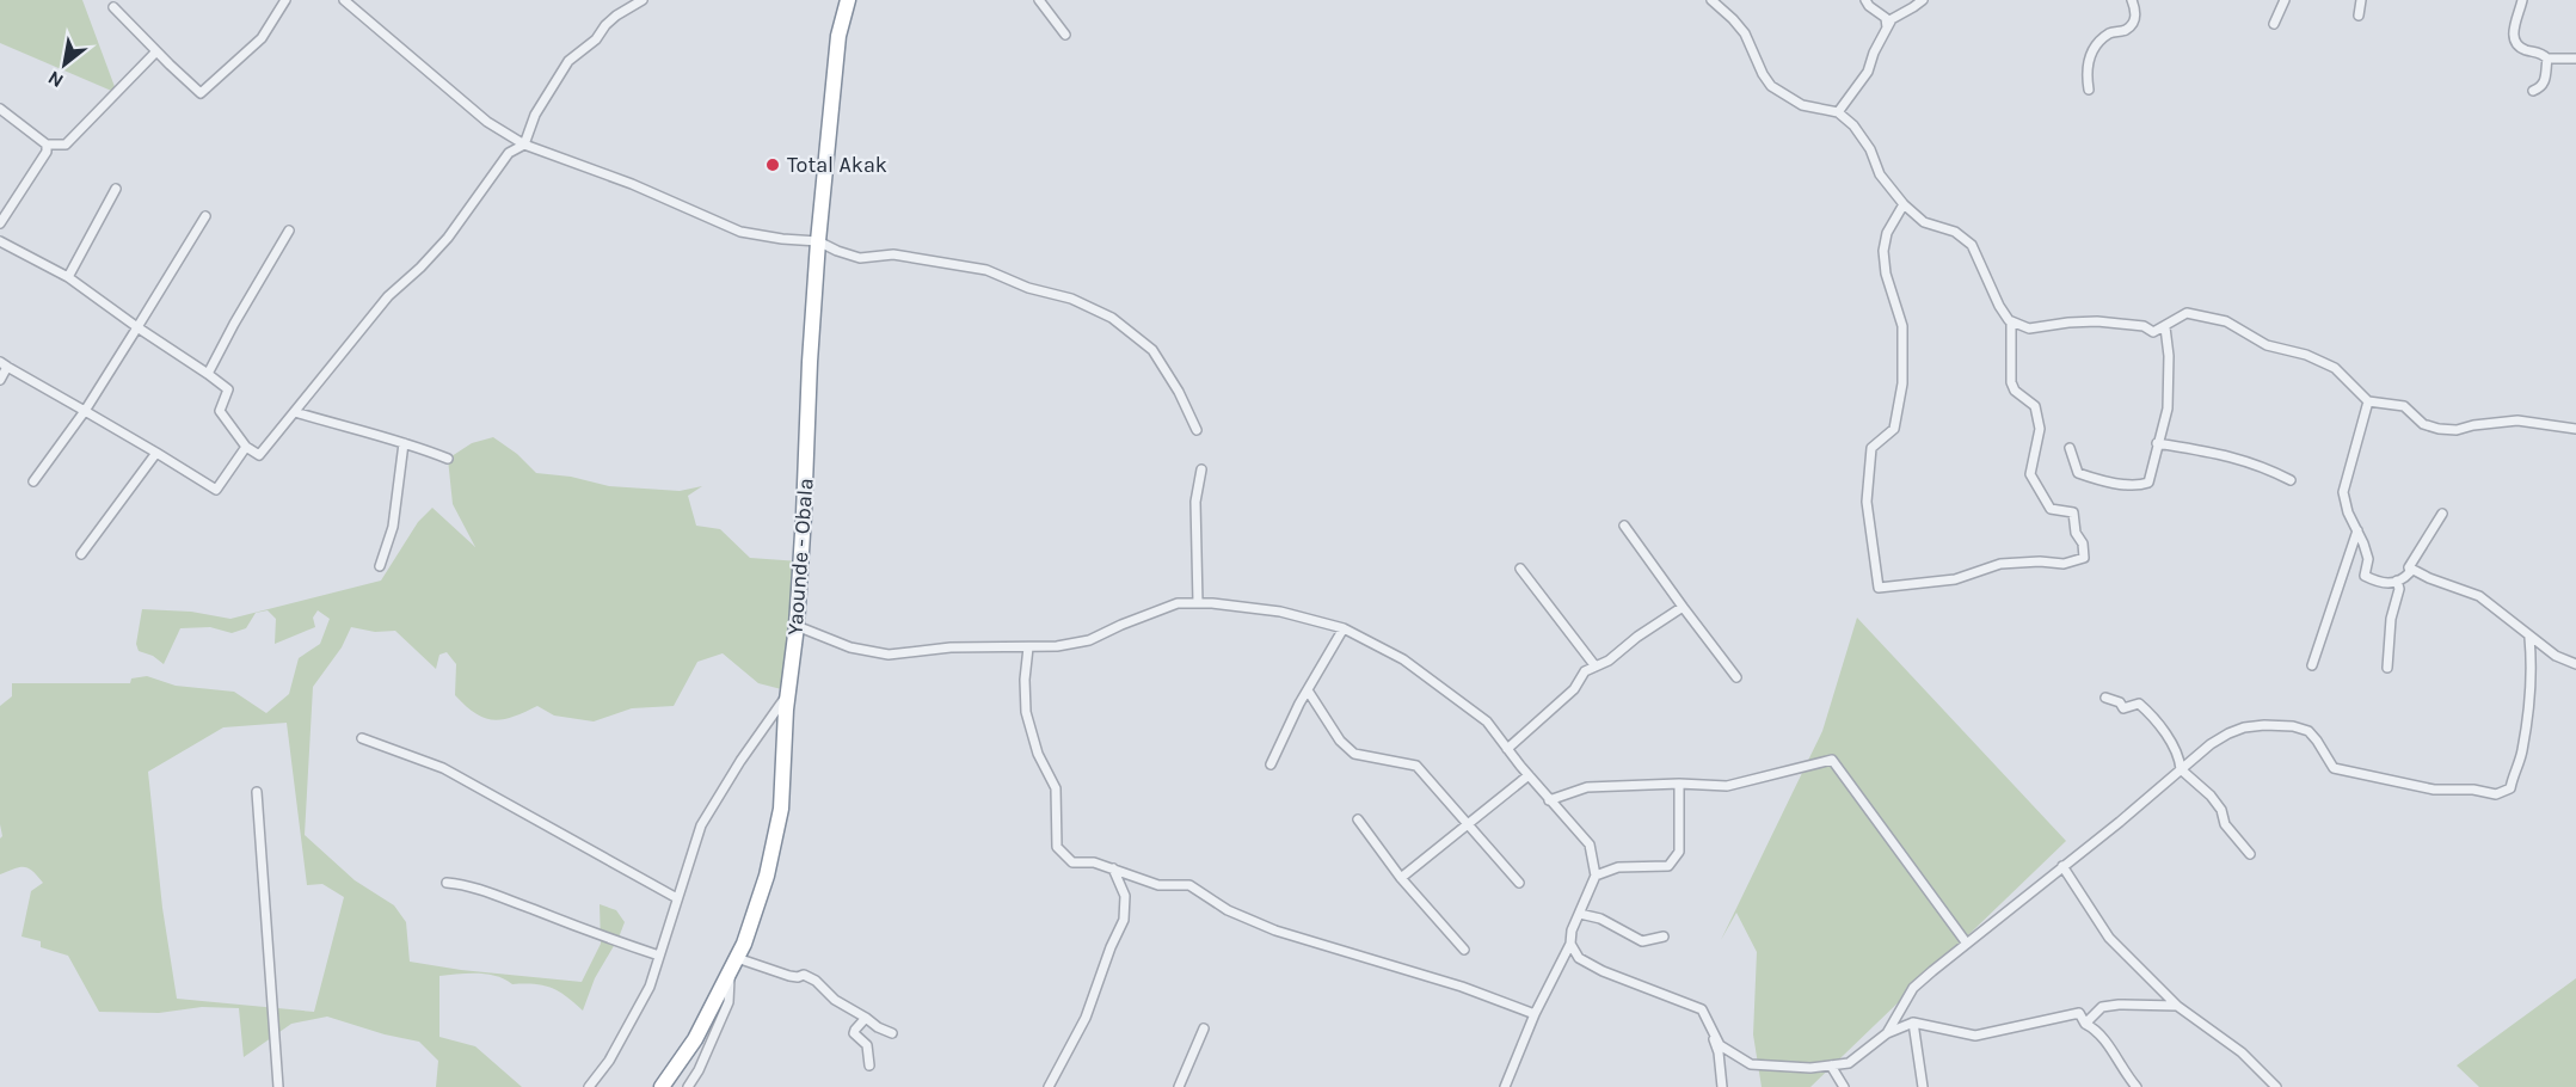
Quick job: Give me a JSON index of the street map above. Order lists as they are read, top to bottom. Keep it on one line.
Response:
{"streets":{"highway":["Yaounde - Obala"]},"places":["Total Akak"],"north":"bottom left"}
